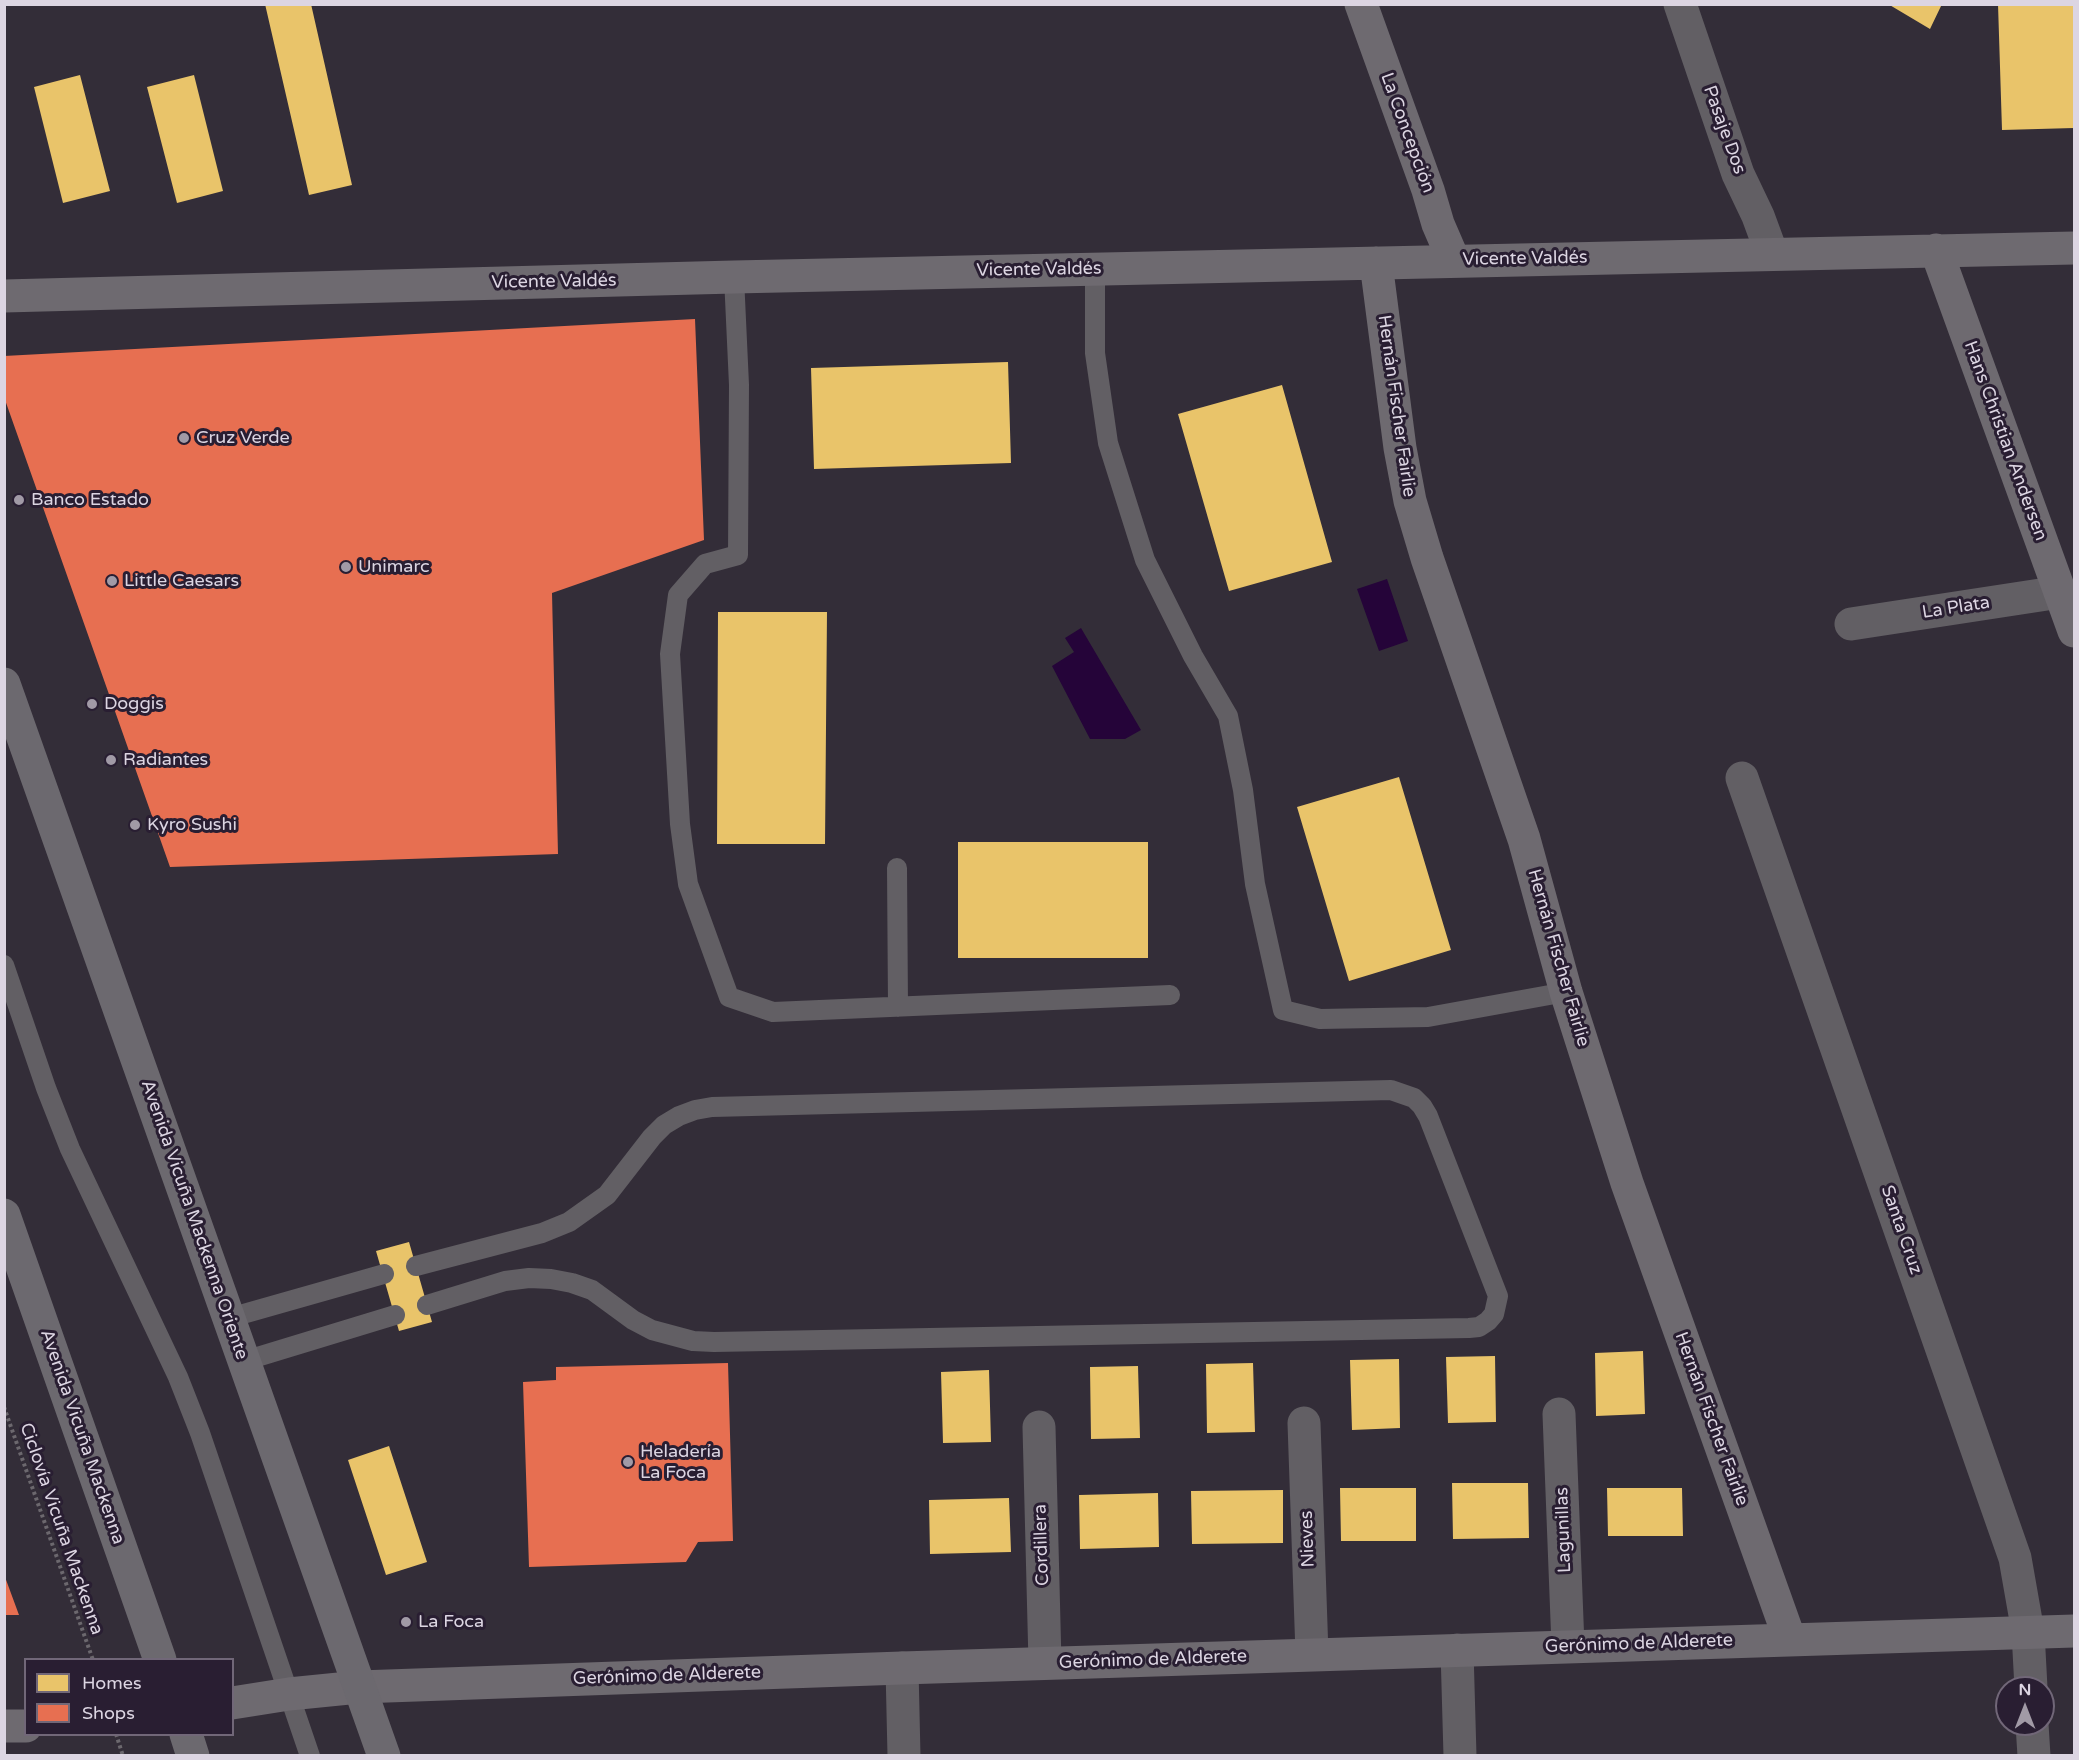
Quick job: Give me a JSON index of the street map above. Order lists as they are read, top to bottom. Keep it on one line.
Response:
{"streets":{"main road":["Avenida Vicuña Mackenna Oriente","Avenida Vicuña Mackenna"],"street":["Pasaje Dos","La Concepción","Vicente Valdés","Hernán Fischer Fairlie","Hans Christian Andersen","La Plata","Santa Cruz","Lagunillas","Nieves","Cordillera","Gerónimo de Alderete"],"path":["Ciclovía Vicuña Mackenna"]},"crossings":[["Pasaje Dos","Vicente Valdés"],["La Concepción","Vicente Valdés"],["Vicente Valdés","Hernán Fischer Fairlie"],["Vicente Valdés","Hans Christian Andersen"],["Hernán Fischer Fairlie","Gerónimo de Alderete"],["Hans Christian Andersen","La Plata"],["Avenida Vicuña Mackenna Oriente","Gerónimo de Alderete"],["Santa Cruz","Gerónimo de Alderete"],["Lagunillas","Gerónimo de Alderete"],["Nieves","Gerónimo de Alderete"],["Cordillera","Gerónimo de Alderete"]],"places":["Cruz Verde","Banco Estado","Unimarc","Little Caesars","Doggis","Radiantes","Kyro Sushi","Heladería La Foca","La Foca"],"legend":["Homes","Shops"],"north":"top"}
